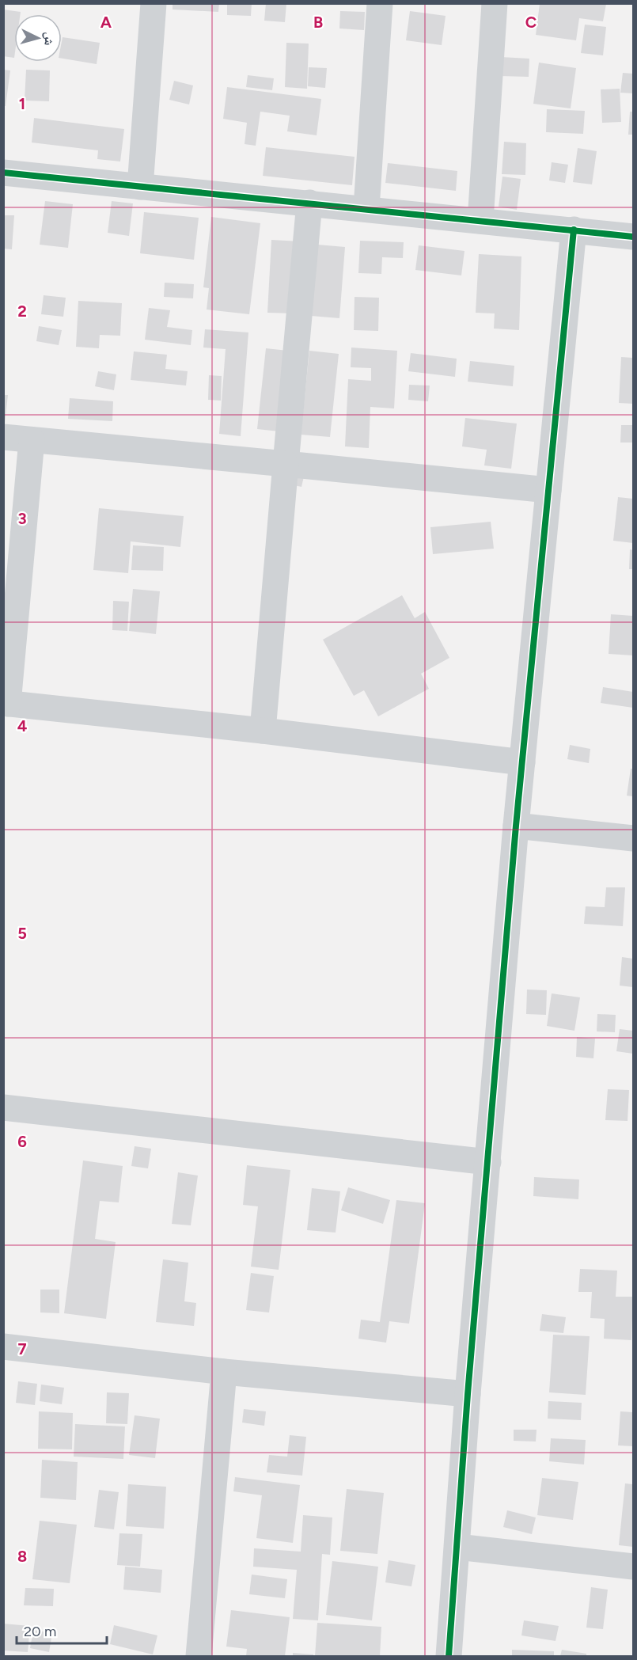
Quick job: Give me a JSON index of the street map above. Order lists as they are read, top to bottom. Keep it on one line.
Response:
{"scale_bar":"20 m","north":"right","grid":{"columns":["A","B","C"],"rows":["1","2","3","4","5","6","7","8"]}}
